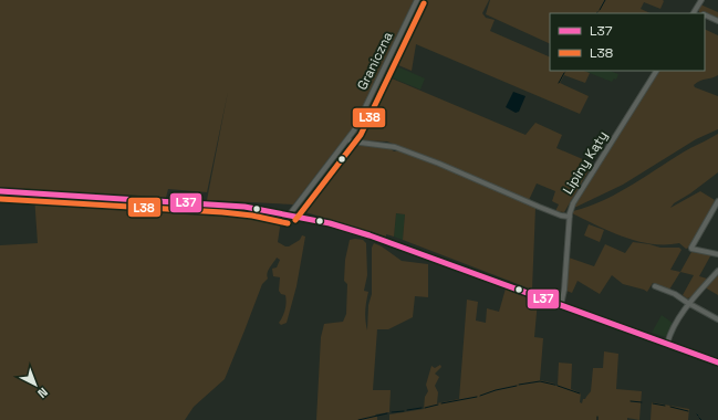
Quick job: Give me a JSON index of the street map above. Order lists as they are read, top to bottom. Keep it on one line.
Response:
{"streets":{"street":["Graniczna","Lipiny Kąty"]},"lines":["transit line L38","transit line L37"],"legend":["L37","L38"],"north":"bottom right"}
